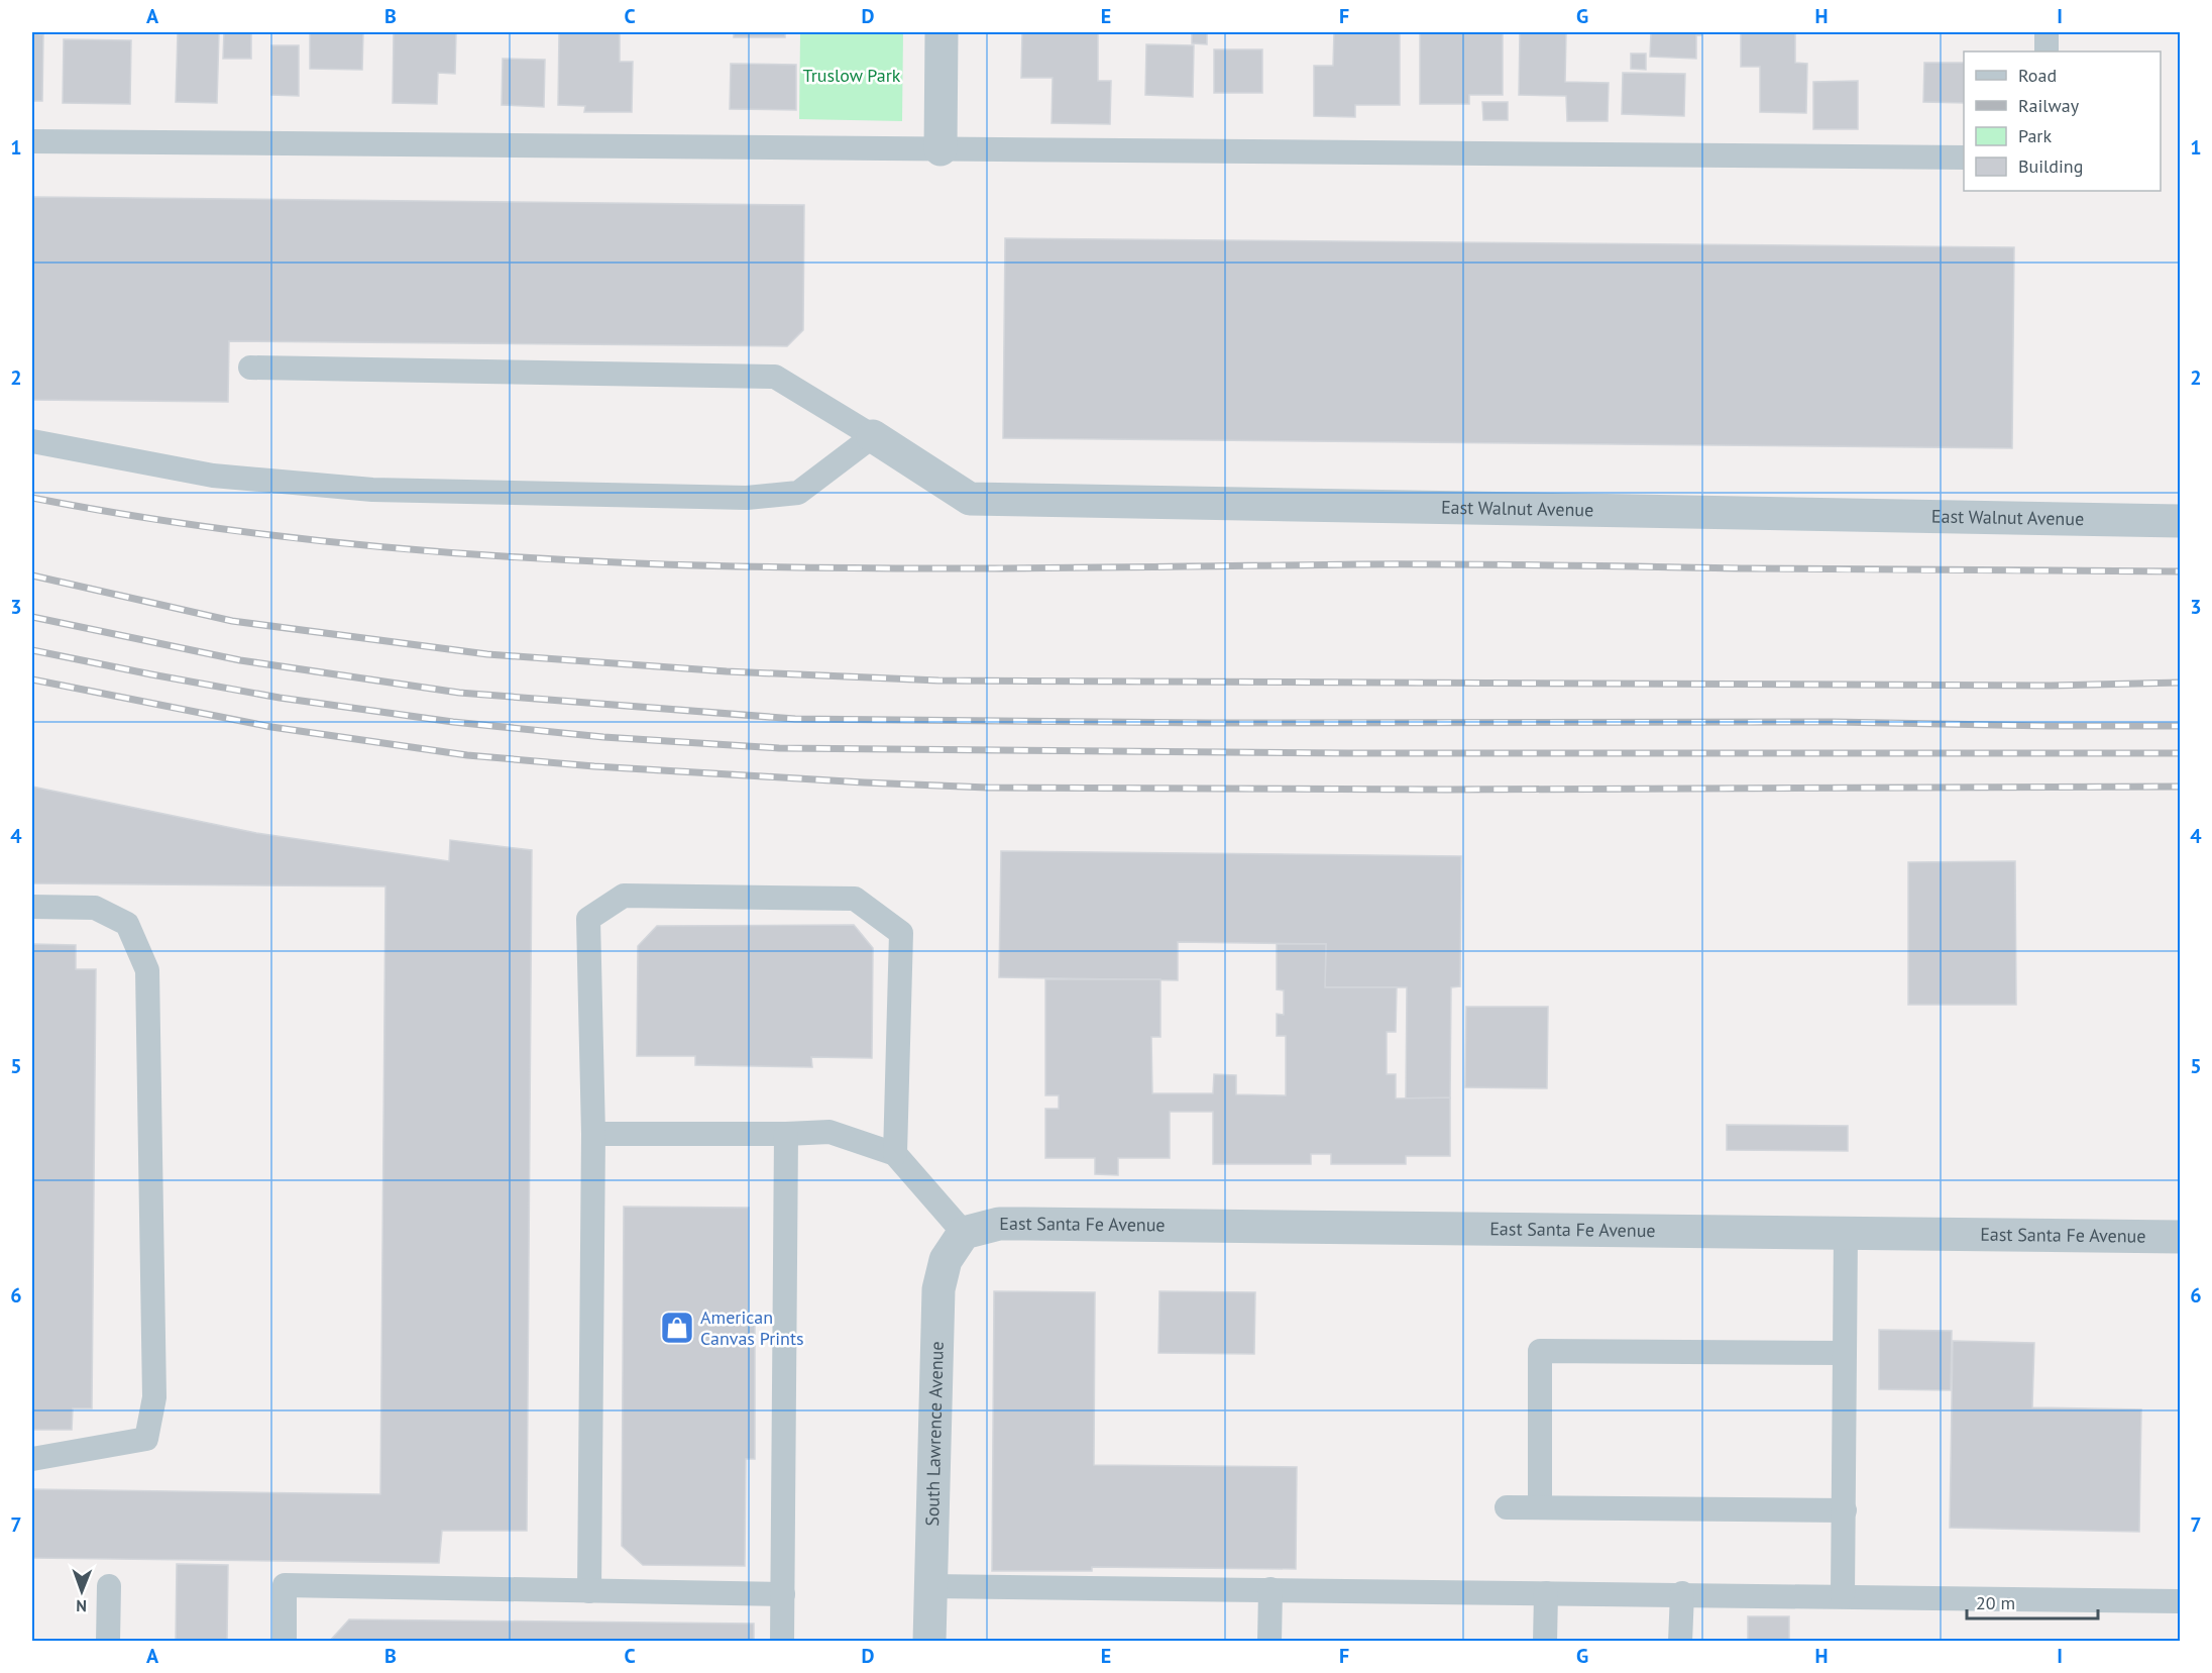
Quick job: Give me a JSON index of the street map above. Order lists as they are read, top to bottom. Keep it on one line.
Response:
{"streets":{"street":["East Walnut Avenue","East Santa Fe Avenue","South Lawrence Avenue"]},"crossings":[["East Santa Fe Avenue","South Lawrence Avenue"]],"parks":["Truslow Park"],"places":{"shop":["American Canvas Prints"]},"legend":["Road","Railway","Park","Building"],"scale_bar":"20 m","north":"bottom","grid":{"columns":["A","B","C","D","E","F","G","H","I"],"rows":["1","2","3","4","5","6","7"]}}
